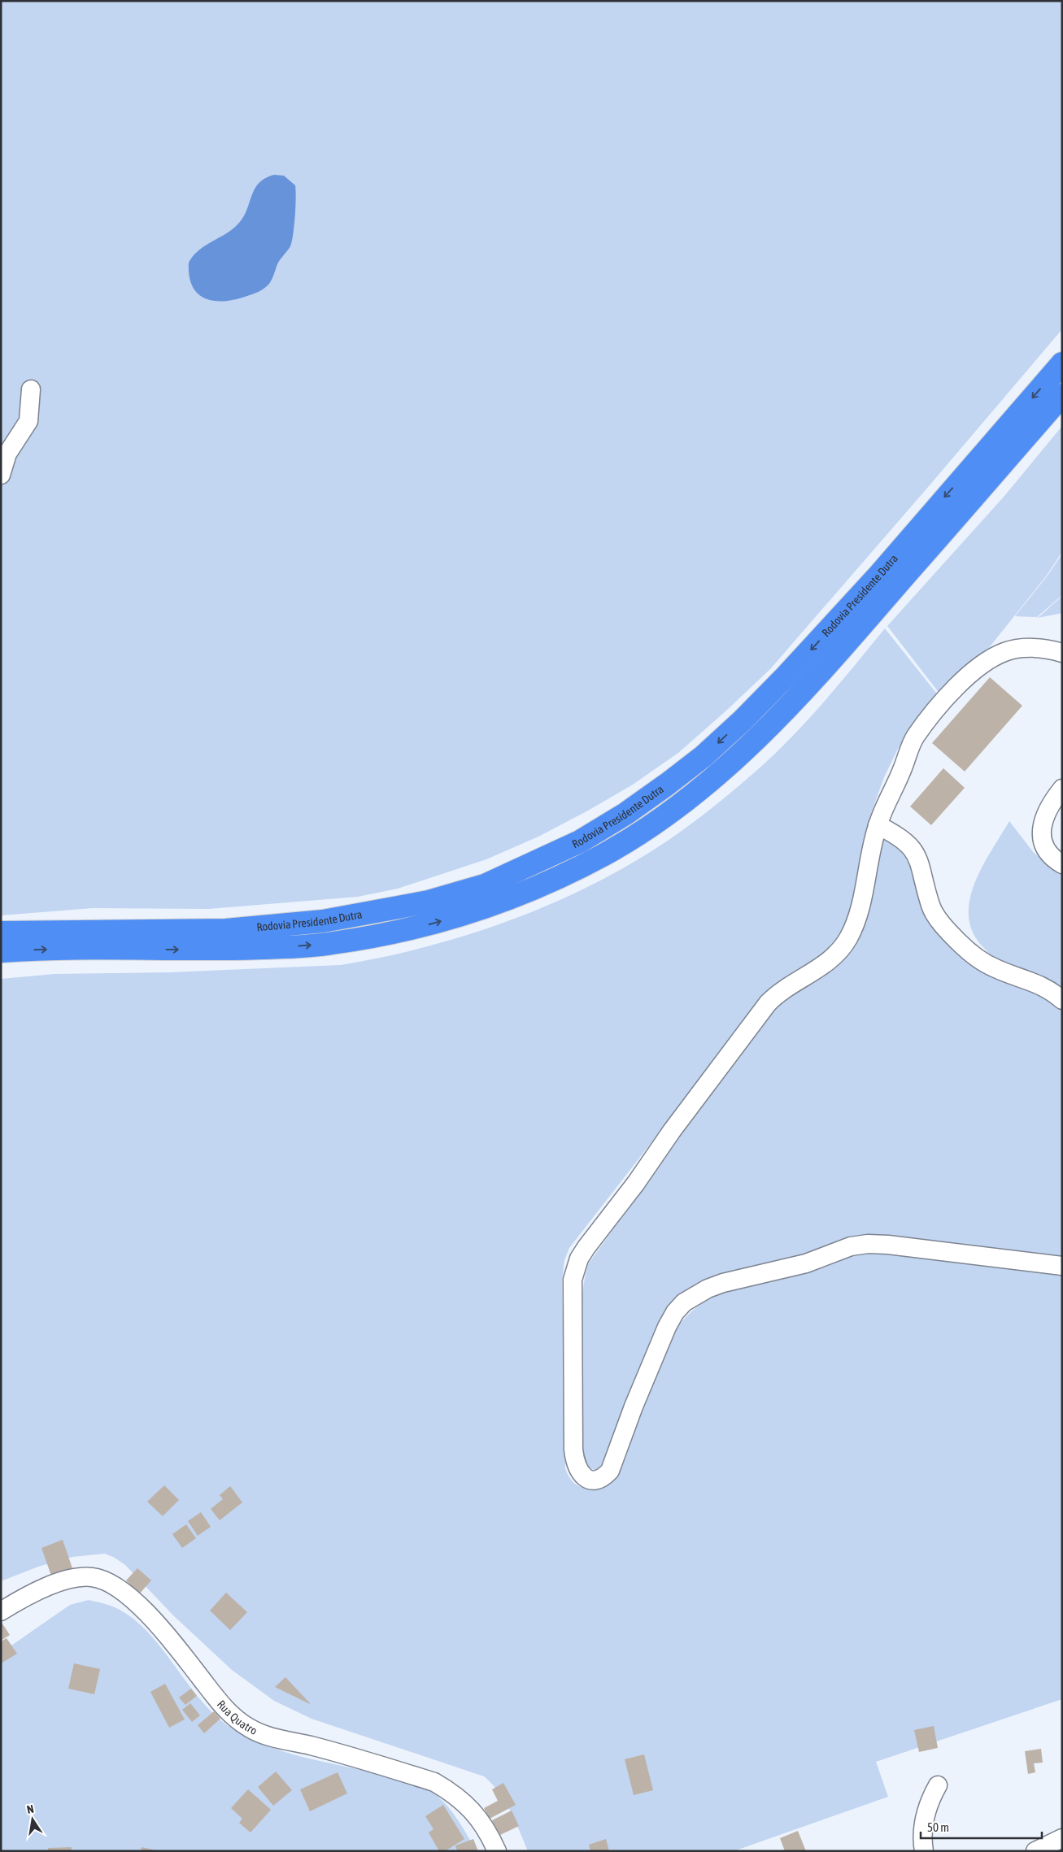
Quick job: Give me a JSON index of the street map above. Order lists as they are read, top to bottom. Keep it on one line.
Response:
{"streets":{"highway":["Rodovia Presidente Dutra"],"street":["Rua Quatro"]},"scale_bar":"50 m","north":"top"}
